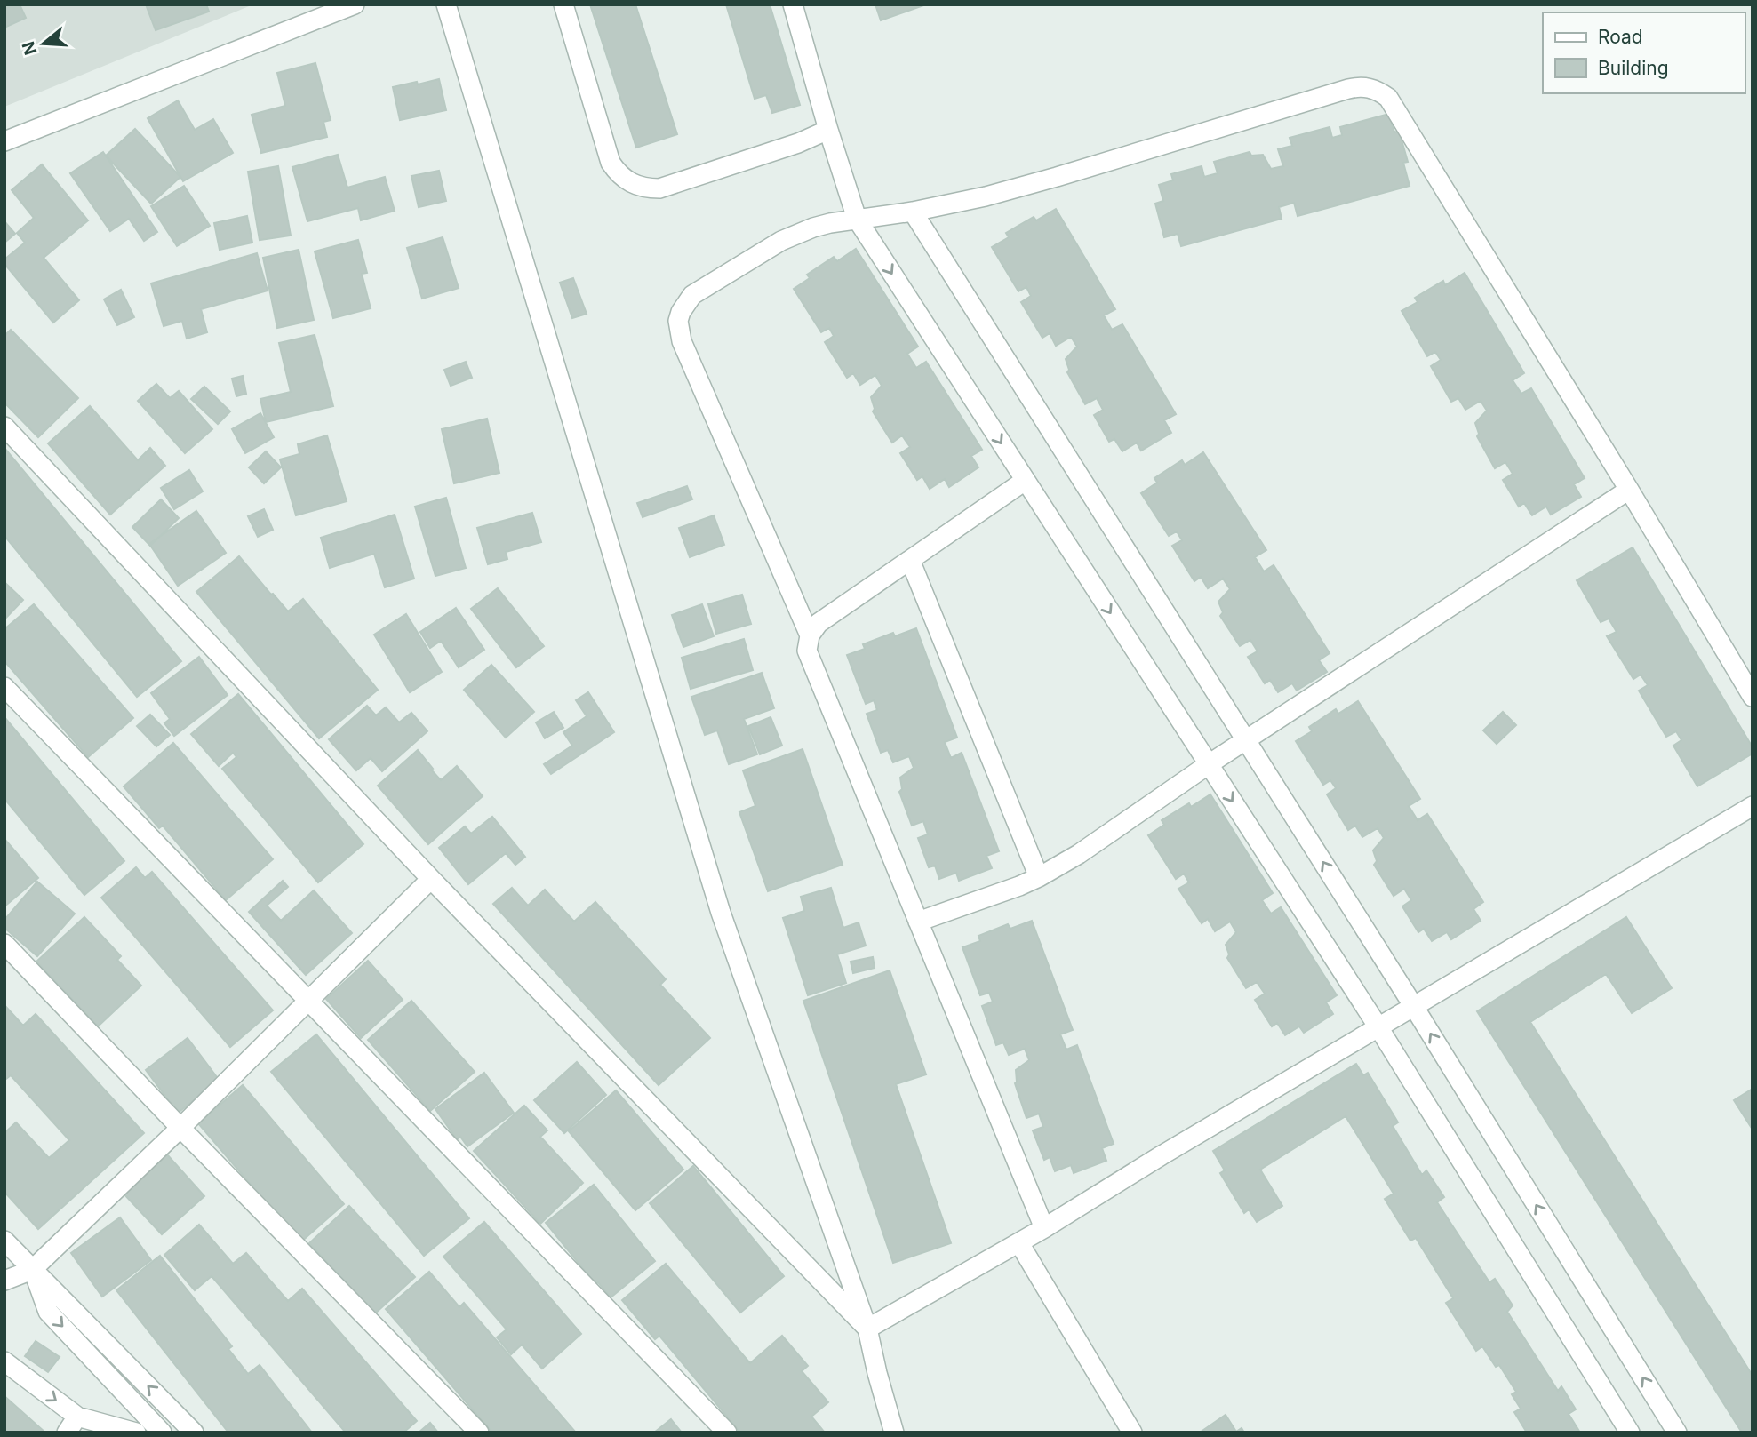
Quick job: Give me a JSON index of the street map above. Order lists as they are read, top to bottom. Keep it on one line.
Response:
{"legend":["Road","Building"],"north":"left"}
